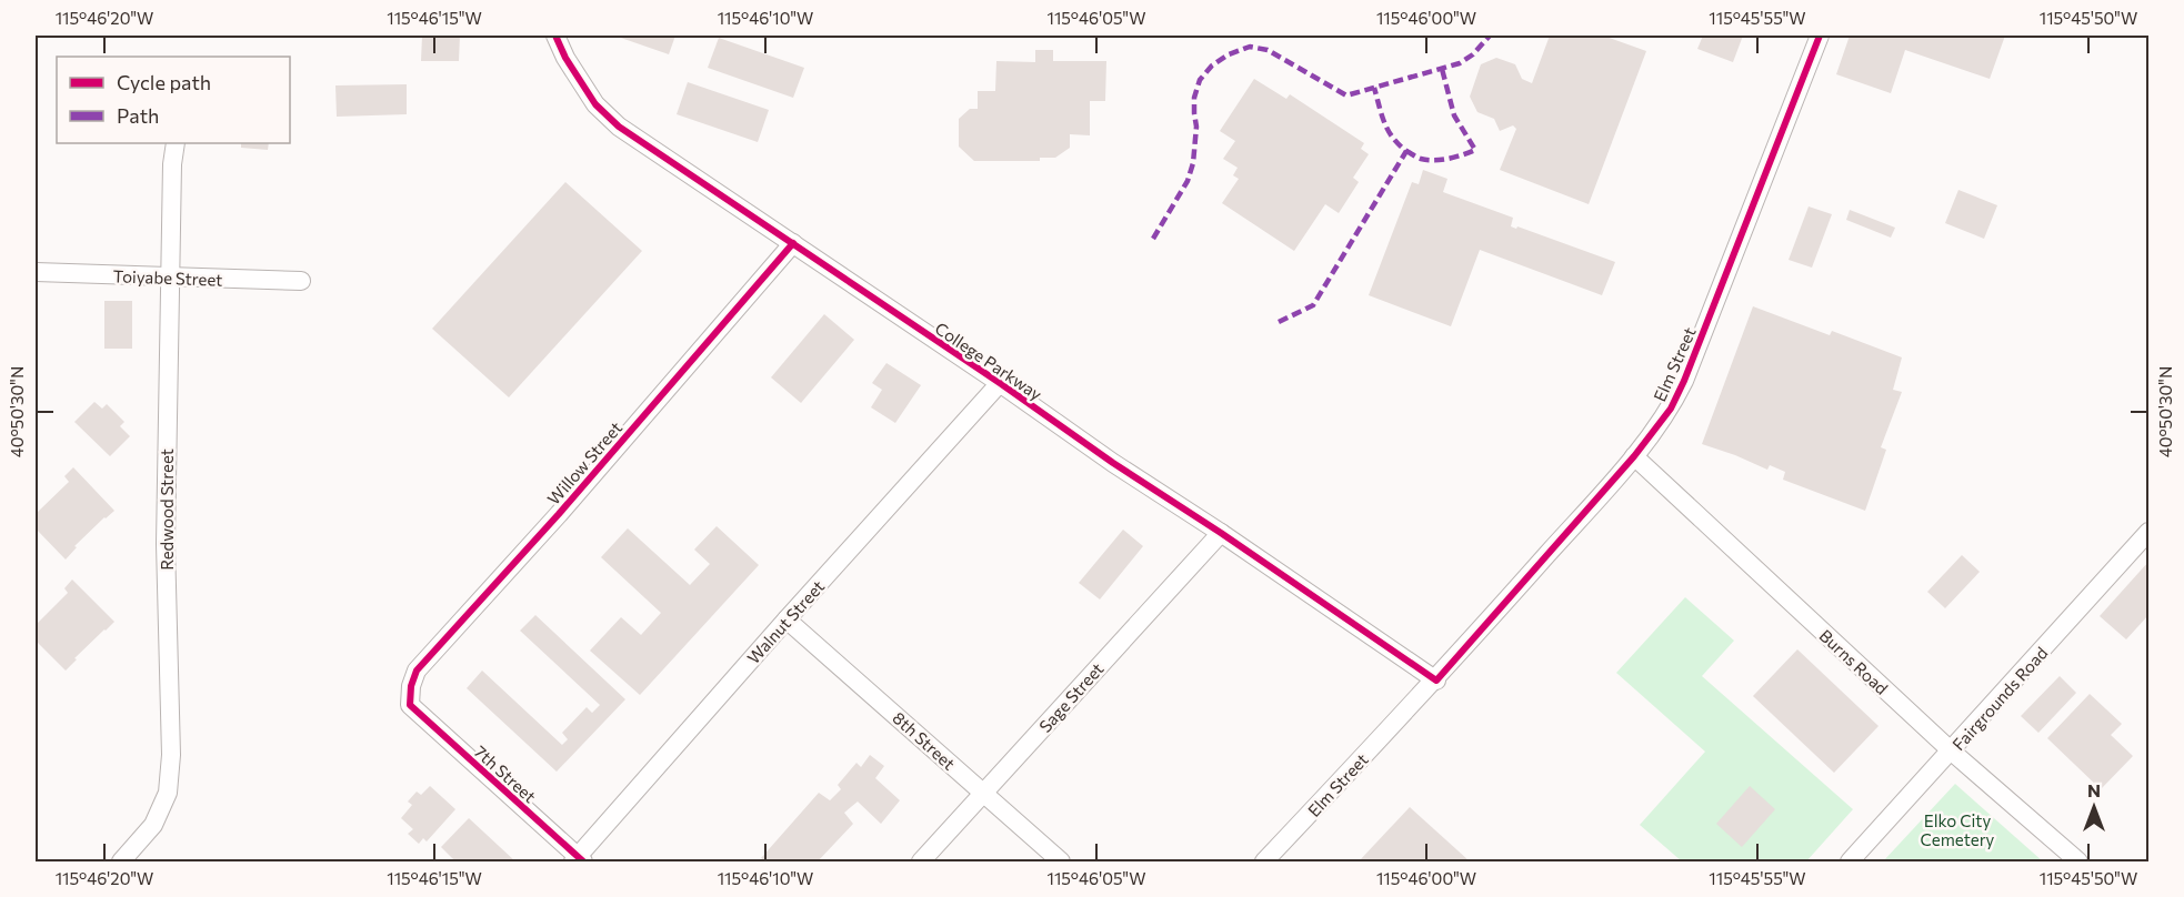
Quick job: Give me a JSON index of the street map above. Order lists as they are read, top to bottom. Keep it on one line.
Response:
{"streets":{"street":["Toiyabe Street","College Parkway","Elm Street","Willow Street","Redwood Street","Walnut Street","Burns Road","Sage Street","Fairgrounds Road","8th Street","7th Street"]},"crossings":[["Toiyabe Street","Redwood Street"],["College Parkway","Elm Street"],["College Parkway","Willow Street"],["College Parkway","Walnut Street"],["College Parkway","Sage Street"],["Elm Street","Burns Road"],["Willow Street","7th Street"],["Walnut Street","8th Street"],["Walnut Street","7th Street"],["Burns Road","Fairgrounds Road"],["Sage Street","8th Street"]],"parks":["Elko City Cemetery"],"legend":["Cycle path","Path"],"north":"top","coordinates":["115°46'20\"W","115°46'15\"W","115°46'10\"W","115°46'05\"W","115°46'00\"W","115°45'55\"W","115°45'50\"W","40°50'30\"N"]}
